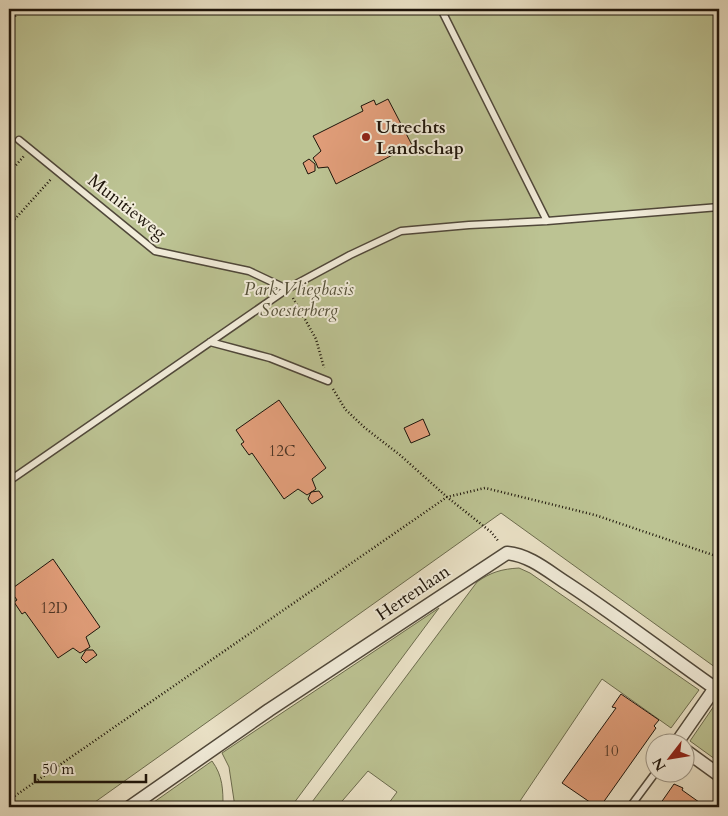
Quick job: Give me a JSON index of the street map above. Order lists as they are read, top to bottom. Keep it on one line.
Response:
{"streets":{"street":["Hertenlaan"],"lane":["Munitieweg"]},"parks":["Park Vliegbasis Soesterberg"],"places":["Utrechts Landschap"],"house_numbers":["12C","12D","10"],"scale_bar":"50 m","north":"bottom left"}
